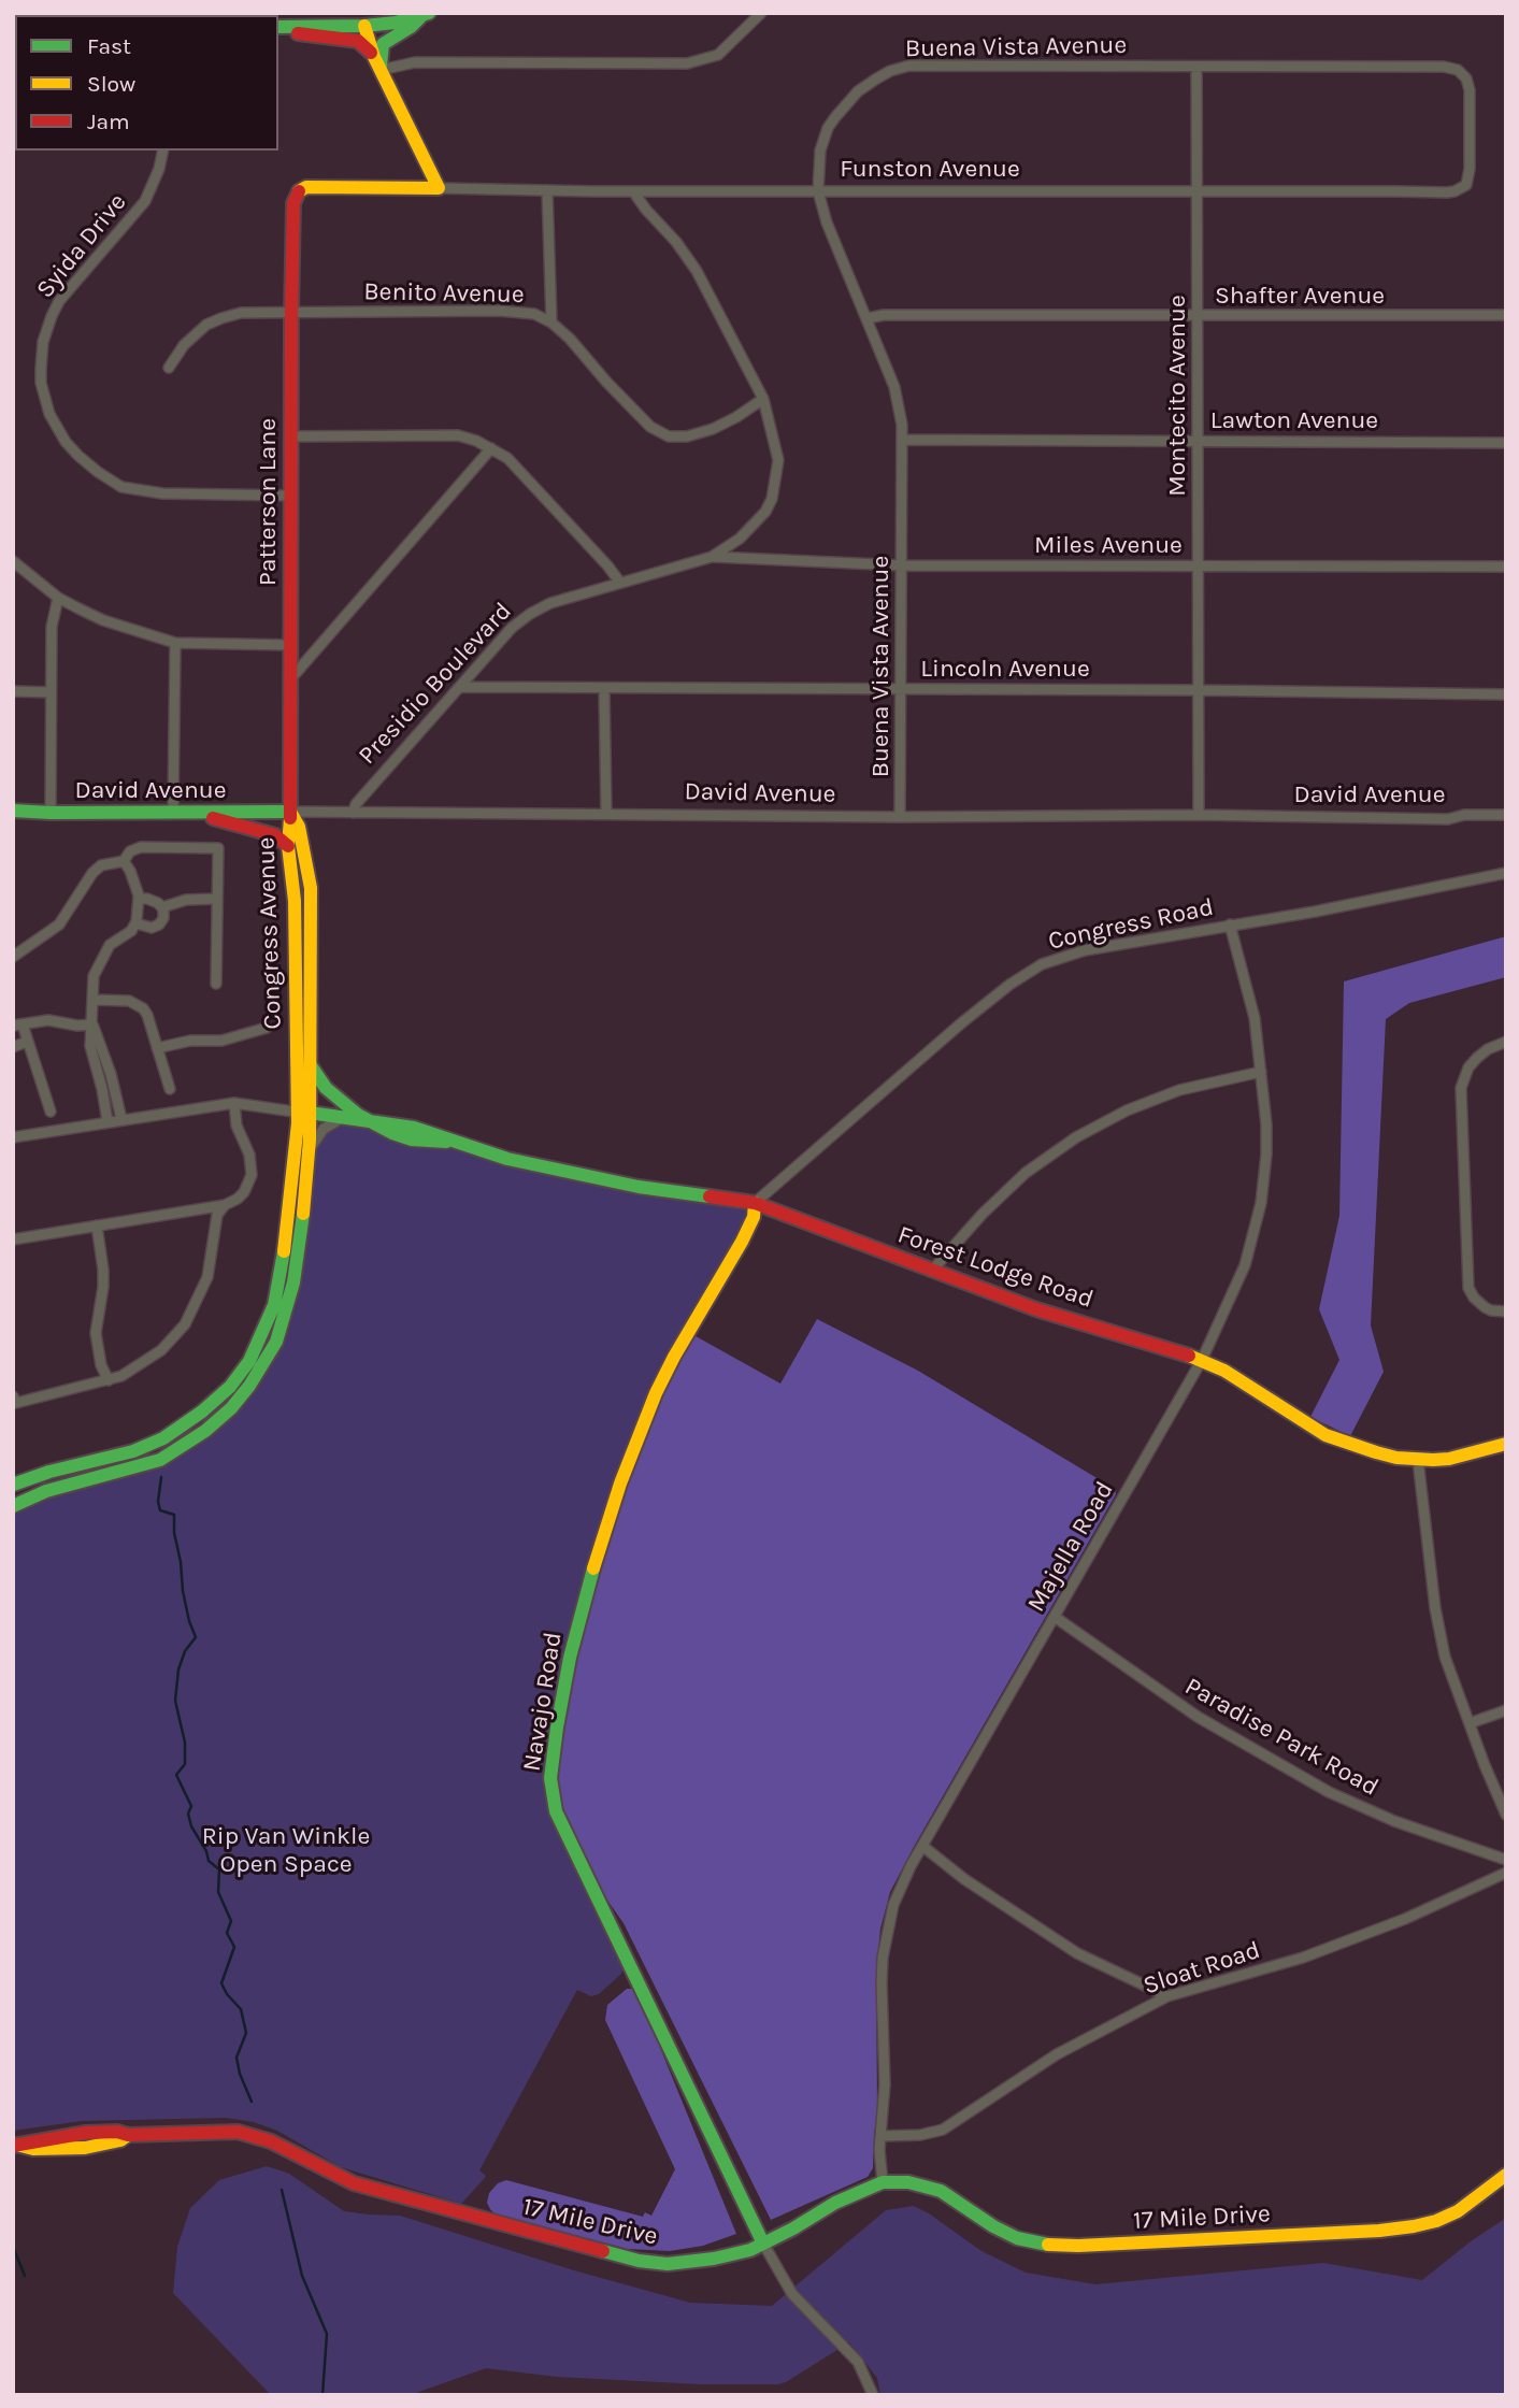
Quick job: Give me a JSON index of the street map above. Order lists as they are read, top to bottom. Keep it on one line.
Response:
{"streets":{"street":["Buena Vista Avenue","Funston Avenue","Syida Drive","Benito Avenue","Shafter Avenue","Montecito Avenue","Lawton Avenue","Patterson Lane","Miles Avenue","Lincoln Avenue","Presidio Boulevard","David Avenue","Congress Road","Congress Avenue","Forest Lodge Road","Majella Road","Navajo Road","Paradise Park Road","Sloat Road","17 Mile Drive"]},"crossings":[["Buena Vista Avenue","Funston Avenue"],["Buena Vista Avenue","Shafter Avenue"],["Buena Vista Avenue","Montecito Avenue"],["Buena Vista Avenue","Lawton Avenue"],["Buena Vista Avenue","Miles Avenue"],["Buena Vista Avenue","Lincoln Avenue"],["Buena Vista Avenue","David Avenue"],["Funston Avenue","Montecito Avenue"],["Funston Avenue","Patterson Lane"],["Funston Avenue","Presidio Boulevard"],["Syida Drive","Patterson Lane"],["Benito Avenue","Patterson Lane"],["Benito Avenue","Presidio Boulevard"],["Shafter Avenue","Montecito Avenue"],["Montecito Avenue","Lawton Avenue"],["Montecito Avenue","Miles Avenue"],["Montecito Avenue","Lincoln Avenue"],["Montecito Avenue","David Avenue"],["Patterson Lane","David Avenue"],["Patterson Lane","Congress Avenue"],["Miles Avenue","Presidio Boulevard"],["Lincoln Avenue","Presidio Boulevard"],["Presidio Boulevard","David Avenue"],["David Avenue","Congress Avenue"],["Congress Road","Forest Lodge Road"],["Congress Road","Majella Road"],["Congress Road","Navajo Road"],["Congress Avenue","Forest Lodge Road"],["Forest Lodge Road","Majella Road"],["Forest Lodge Road","Navajo Road"],["Majella Road","Paradise Park Road"],["Majella Road","Sloat Road"],["Majella Road","17 Mile Drive"],["Navajo Road","17 Mile Drive"]],"parks":["Rip Van Winkle Open Space"],"legend":["Fast","Slow","Jam"]}
